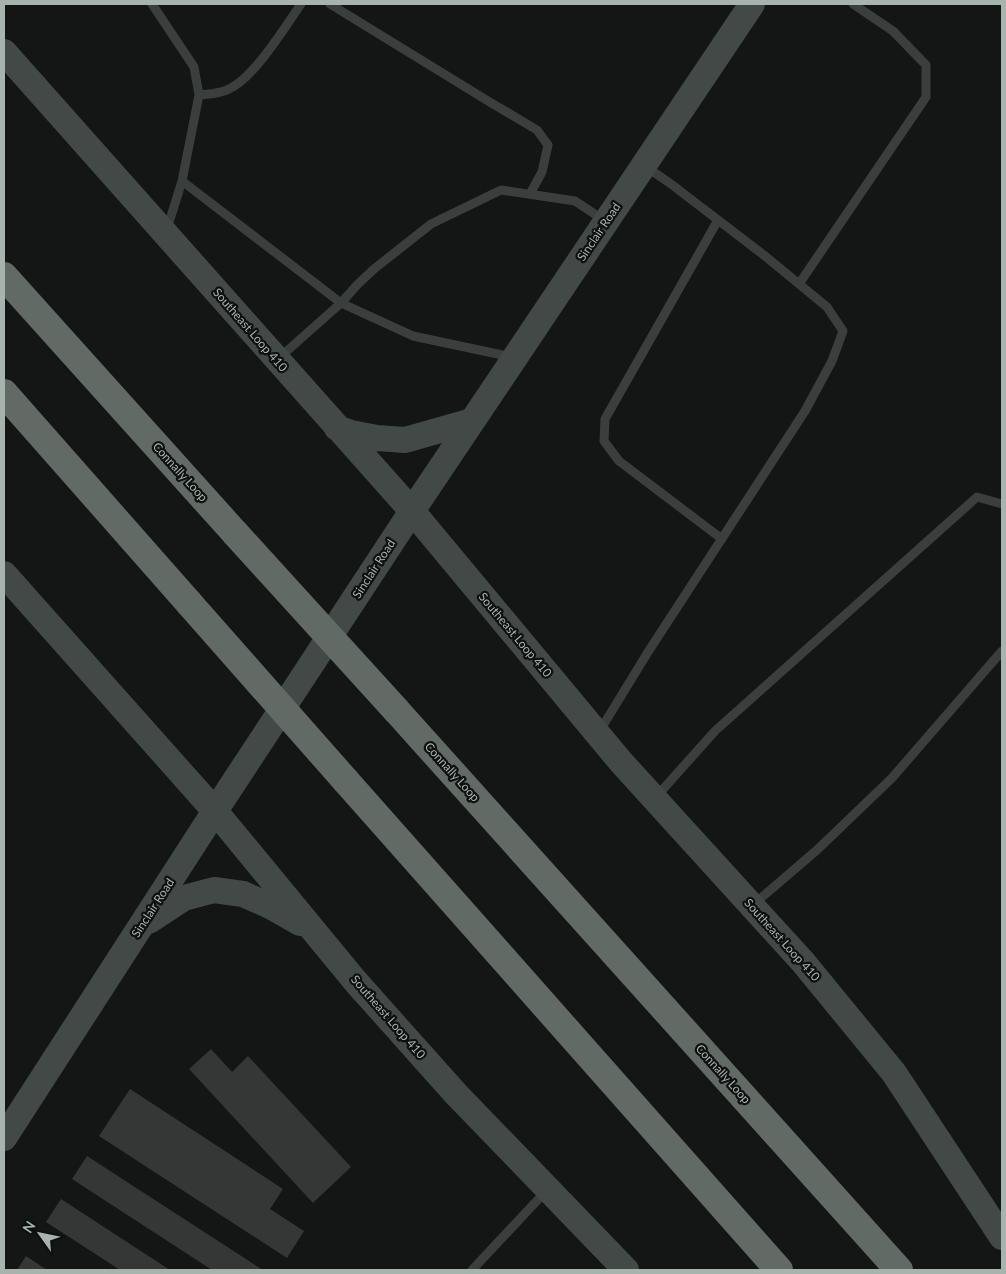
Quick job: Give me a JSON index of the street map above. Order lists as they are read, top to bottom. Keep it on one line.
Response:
{"streets":{"highway":["Connally Loop"],"main road":["Sinclair Road","Southeast Loop 410"]},"crossings":[["Sinclair Road","Southeast Loop 410"]],"north":"top left"}
